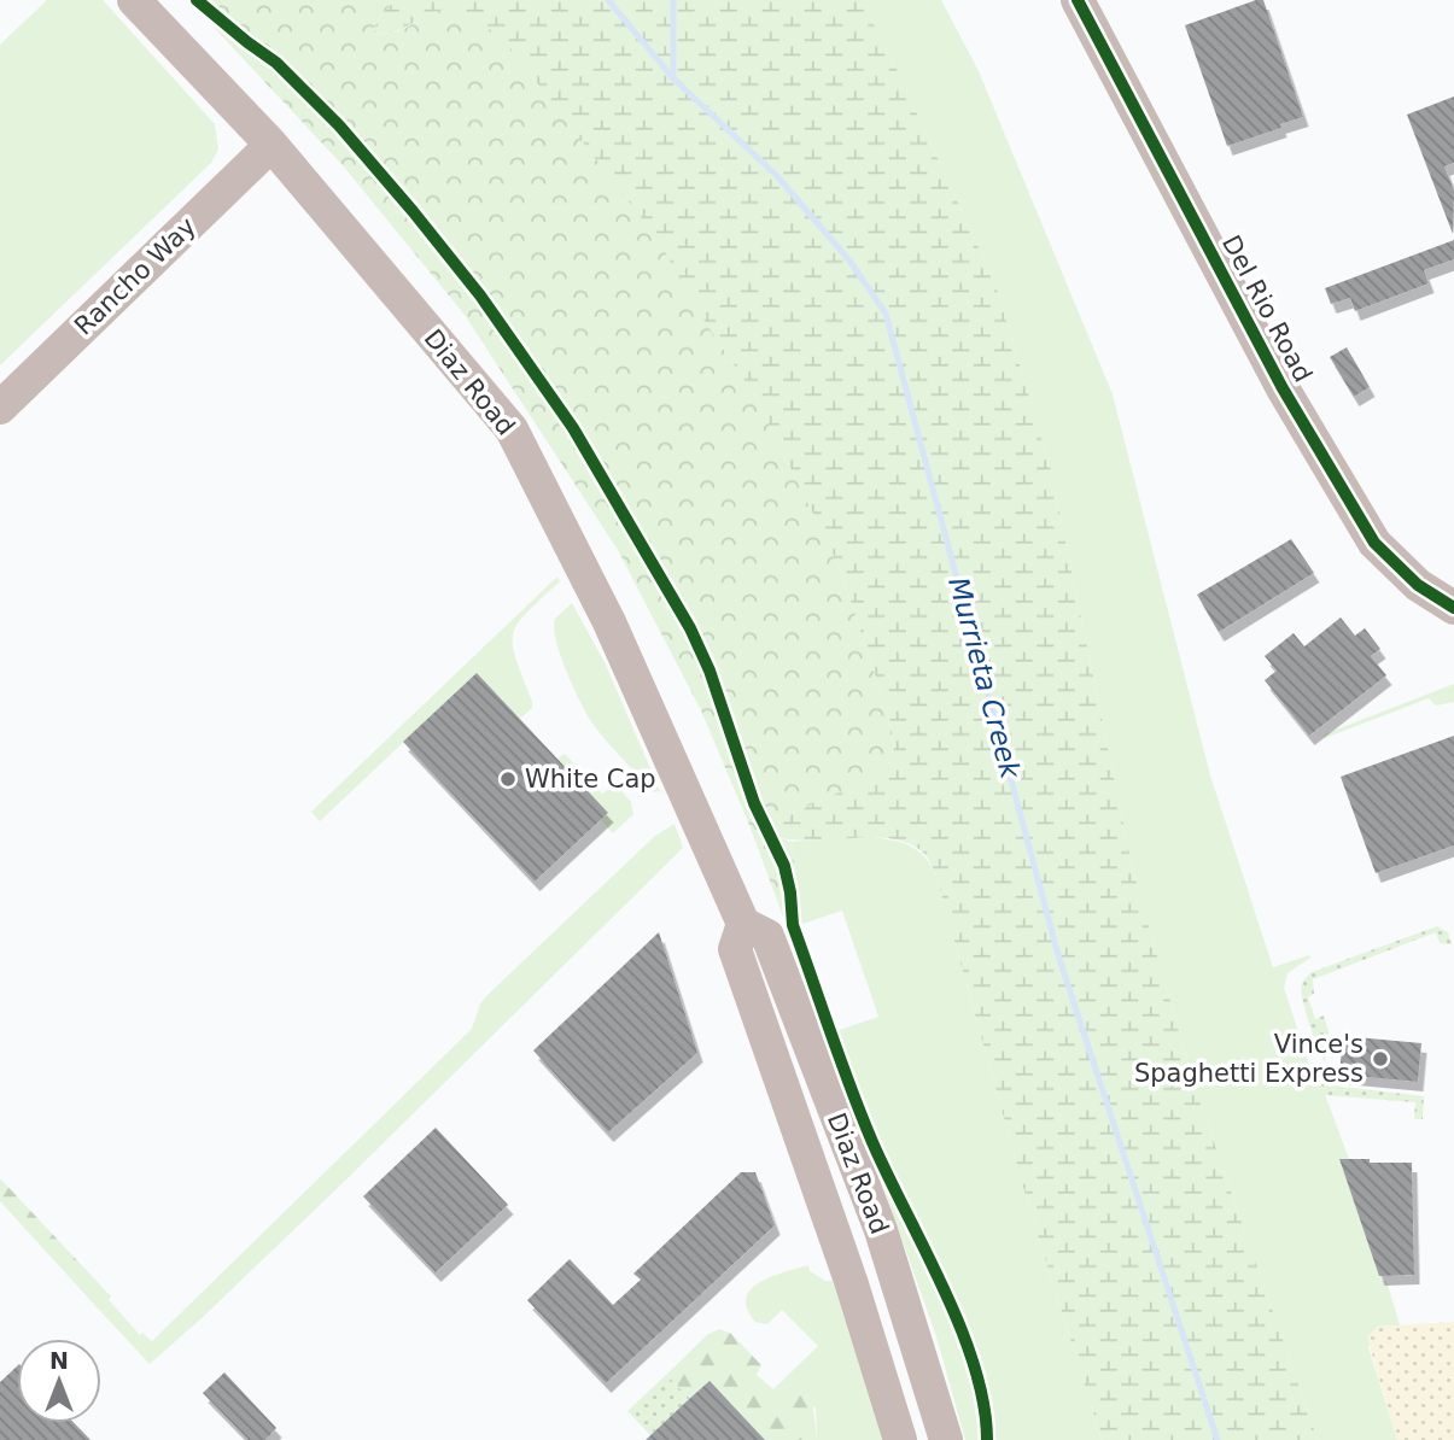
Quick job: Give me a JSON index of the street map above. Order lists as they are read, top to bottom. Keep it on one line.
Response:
{"streets":{"main road":["Rancho Way","Del Rio Road","Diaz Road"]},"crossings":[["Rancho Way","Diaz Road"]],"water":["Murrieta Creek"],"places":["White Cap","Vince's Spaghetti Express"],"north":"top"}
